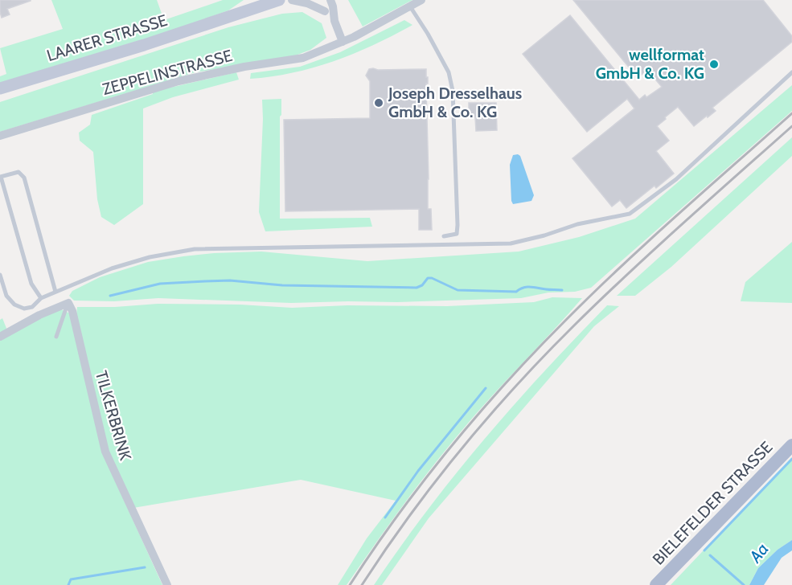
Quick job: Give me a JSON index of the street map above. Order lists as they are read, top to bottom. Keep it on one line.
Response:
{"streets":{"main road":["LAARER STRASSE","BIELEFELDER STRASSE"],"street":["ZEPPELINSTRASSE","TILKERBRINK"]},"water":["Aa"],"places":["wellformat GmbH & Co. KG","Joseph Dresselhaus GmbH & Co. KG"]}
